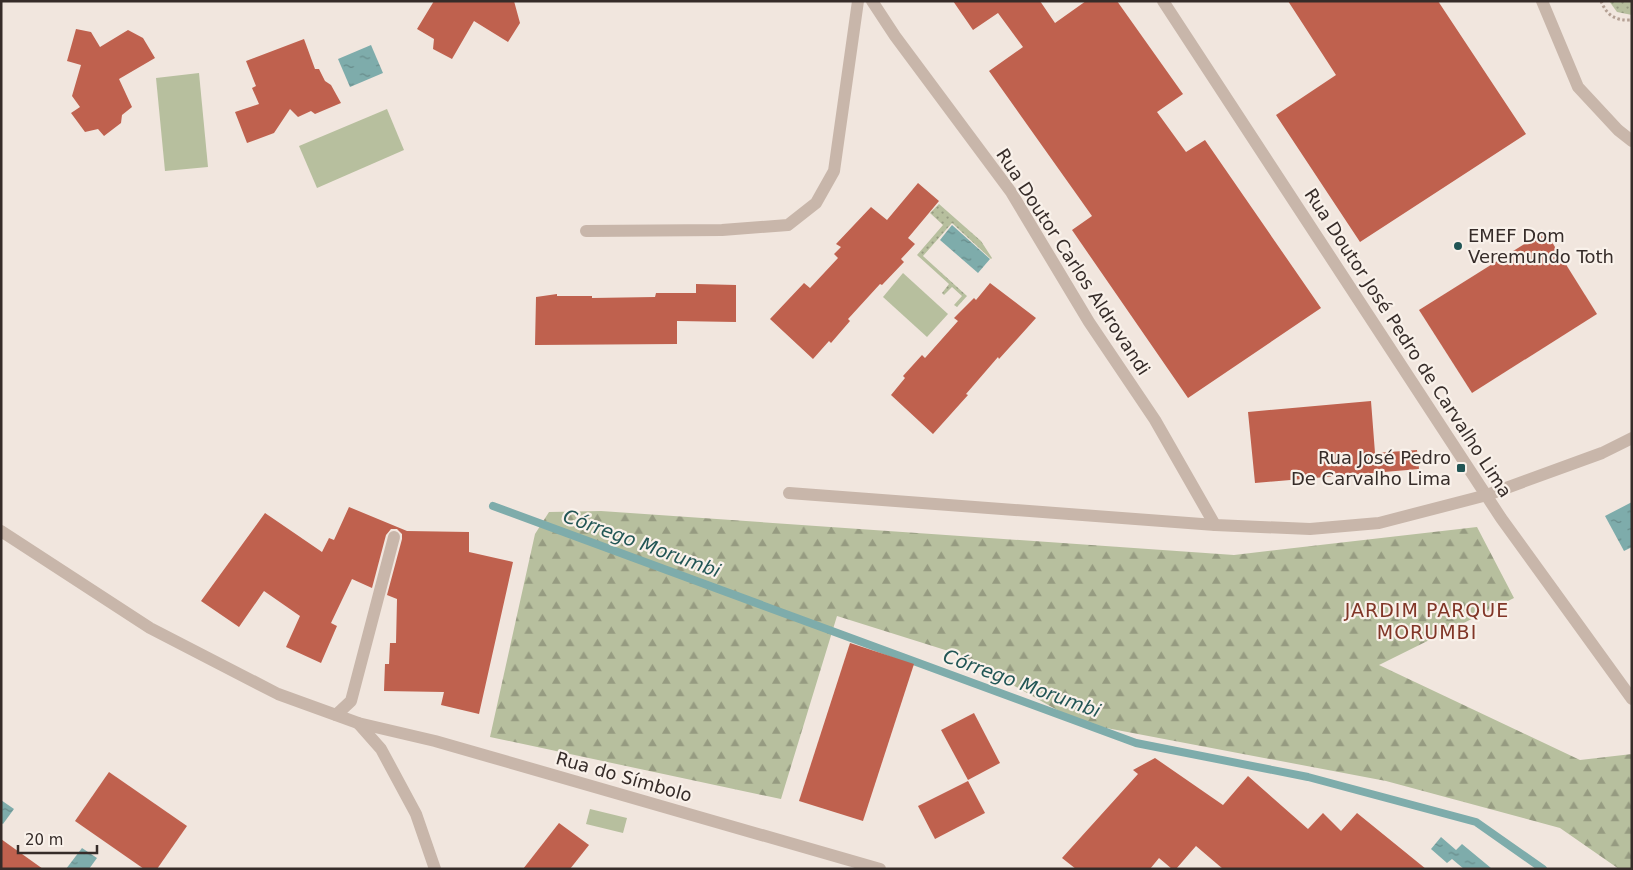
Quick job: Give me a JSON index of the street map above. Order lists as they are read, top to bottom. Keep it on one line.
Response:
{"streets":{"street":["Rua Doutor Carlos Aldrovandi","Rua Doutor José Pedro de Carvalho Lima","Rua do Símbolo"]},"districts":["JARDIM PARQUE MORUMBI"],"water":["Córrego Morumbi"],"places":{"other":["EMEF Dom Veremundo Toth"],"transit":["Rua José Pedro De Carvalho Lima"]},"scale_bar":"20 m"}
